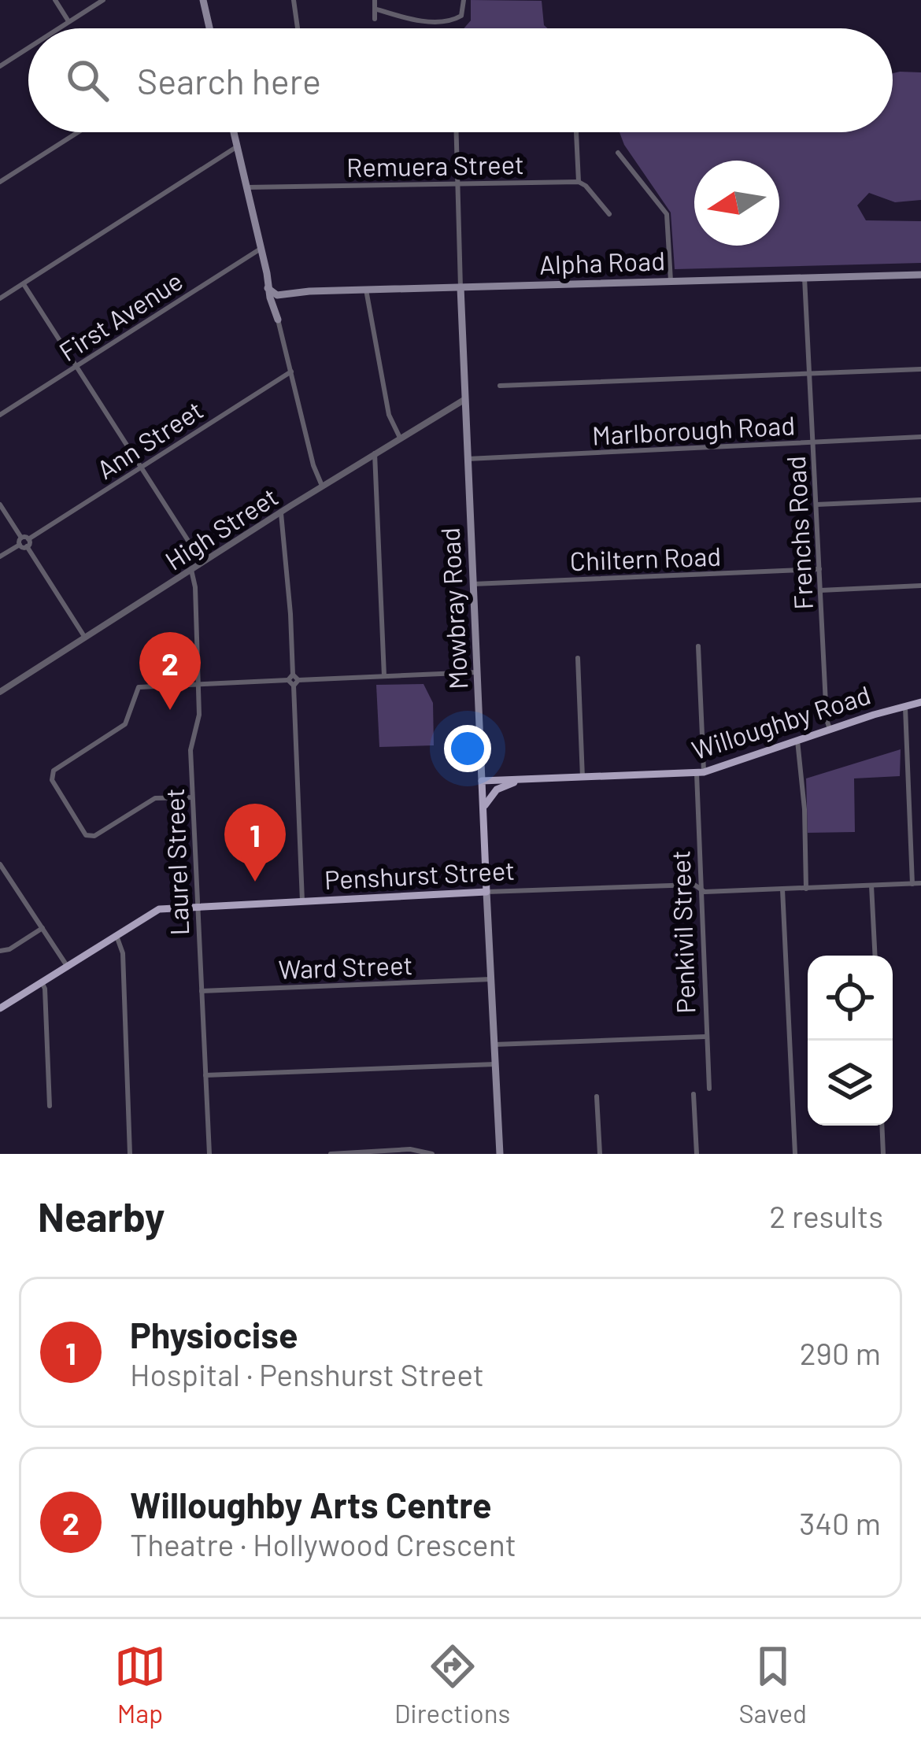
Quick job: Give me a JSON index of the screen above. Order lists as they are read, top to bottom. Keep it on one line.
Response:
{"streets":{"main road":["Alpha Road","Mowbray Road","Willoughby Road","Penshurst Street"],"street":["Remuera Street","First Avenue","Marlborough Road","Ann Street","High Street","Frenchs Road","Chiltern Road","Laurel Street","Penkivil Street","Ward Street"]},"crossings":[["Alpha Road","Frenchs Road"],["Alpha Road","Mowbray Road"],["Marlborough Road","Frenchs Road"],["Marlborough Road","Mowbray Road"],["High Street","Mowbray Road"],["High Street","Laurel Street"],["Frenchs Road","Chiltern Road"],["Frenchs Road","Willoughby Road"],["Chiltern Road","Mowbray Road"],["Mowbray Road","Willoughby Road"],["Mowbray Road","Penshurst Street"],["Mowbray Road","Ward Street"],["Willoughby Road","Penkivil Street"],["Laurel Street","Penshurst Street"],["Laurel Street","Ward Street"],["Penshurst Street","Penkivil Street"]],"north":"left","page":{"search":"Search here","pins":["2","1"],"heading":["Nearby","2 results"],"list":[{"mark":"1","name":"Physiocise","note":"Hospital · Penshurst Street","value":"290 m"},{"mark":"2","name":"Willoughby Arts Centre","note":"Theatre · Hollywood Crescent","value":"340 m"}],"nav":["Map","Directions","Saved"]}}
